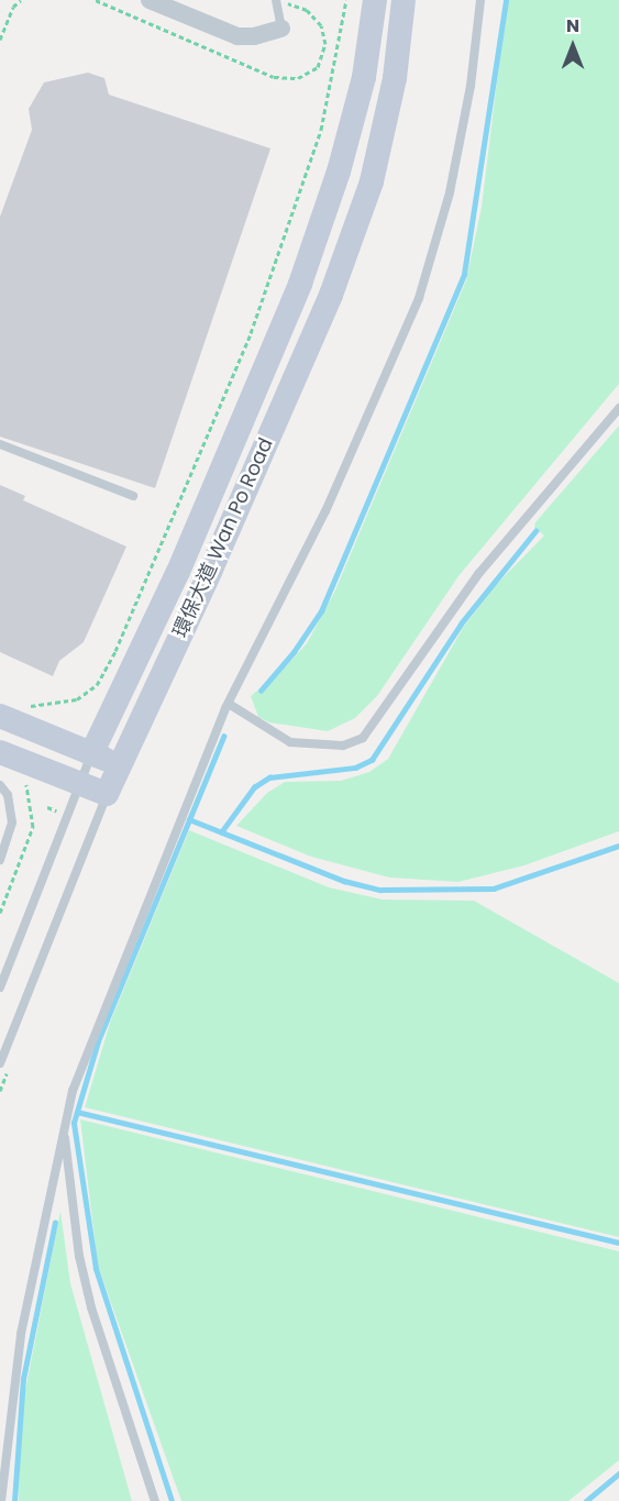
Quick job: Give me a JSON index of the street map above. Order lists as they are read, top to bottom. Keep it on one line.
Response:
{"streets":{"main road":["環保大道 Wan Po Road"]},"north":"top"}
